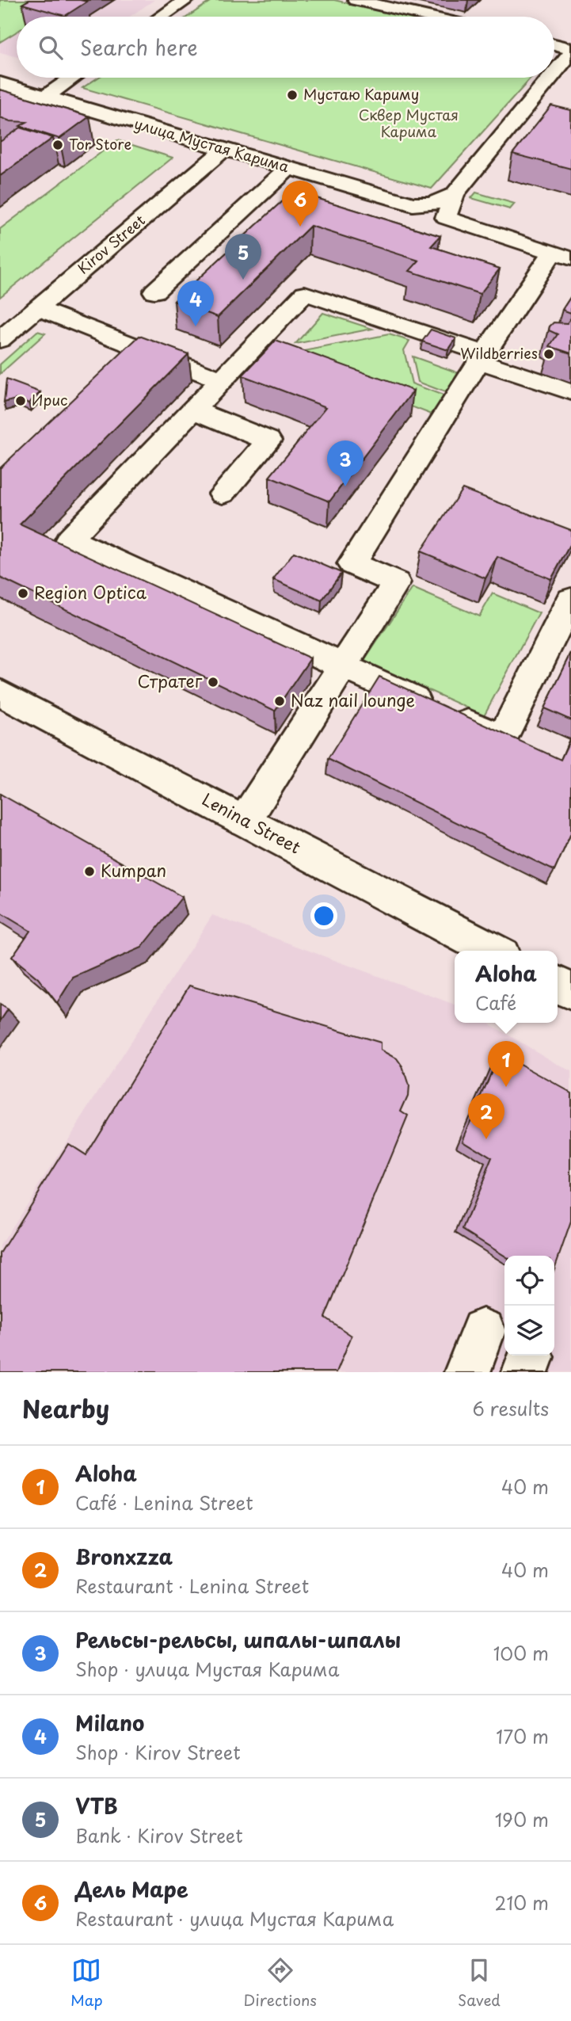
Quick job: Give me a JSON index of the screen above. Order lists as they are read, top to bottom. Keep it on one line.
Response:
{"streets":{"street":["улица Мустая Карима","Kirov Street","Lenina Street"]},"crossings":[["улица Мустая Карима","Kirov Street"]],"parks":["Сквер Мустая Карима"],"places":["Мустаю Кариму","Tor Store","Wildberries","Ирис","Region Optica","Стратег","Naz nail lounge","Kumpan"],"page":{"search":"Search here","pins":["6","5","4","3","1","2"],"popup":["Aloha","Café"],"heading":["Nearby","6 results"],"list":[{"mark":"1","name":"Aloha","note":"Café · Lenina Street","value":"40 m"},{"mark":"2","name":"Bronxzza","note":"Restaurant · Lenina Street","value":"40 m"},{"mark":"3","name":"Рельсы-рельсы, шпалы-шпалы","note":"Shop · улица Мустая Карима","value":"100 m"},{"mark":"4","name":"Milano","note":"Shop · Kirov Street","value":"170 m"},{"mark":"5","name":"VTB","note":"Bank · Kirov Street","value":"190 m"},{"mark":"6","name":"Дель Маре","note":"Restaurant · улица Мустая Карима","value":"210 m"}],"nav":["Map","Directions","Saved"]}}
